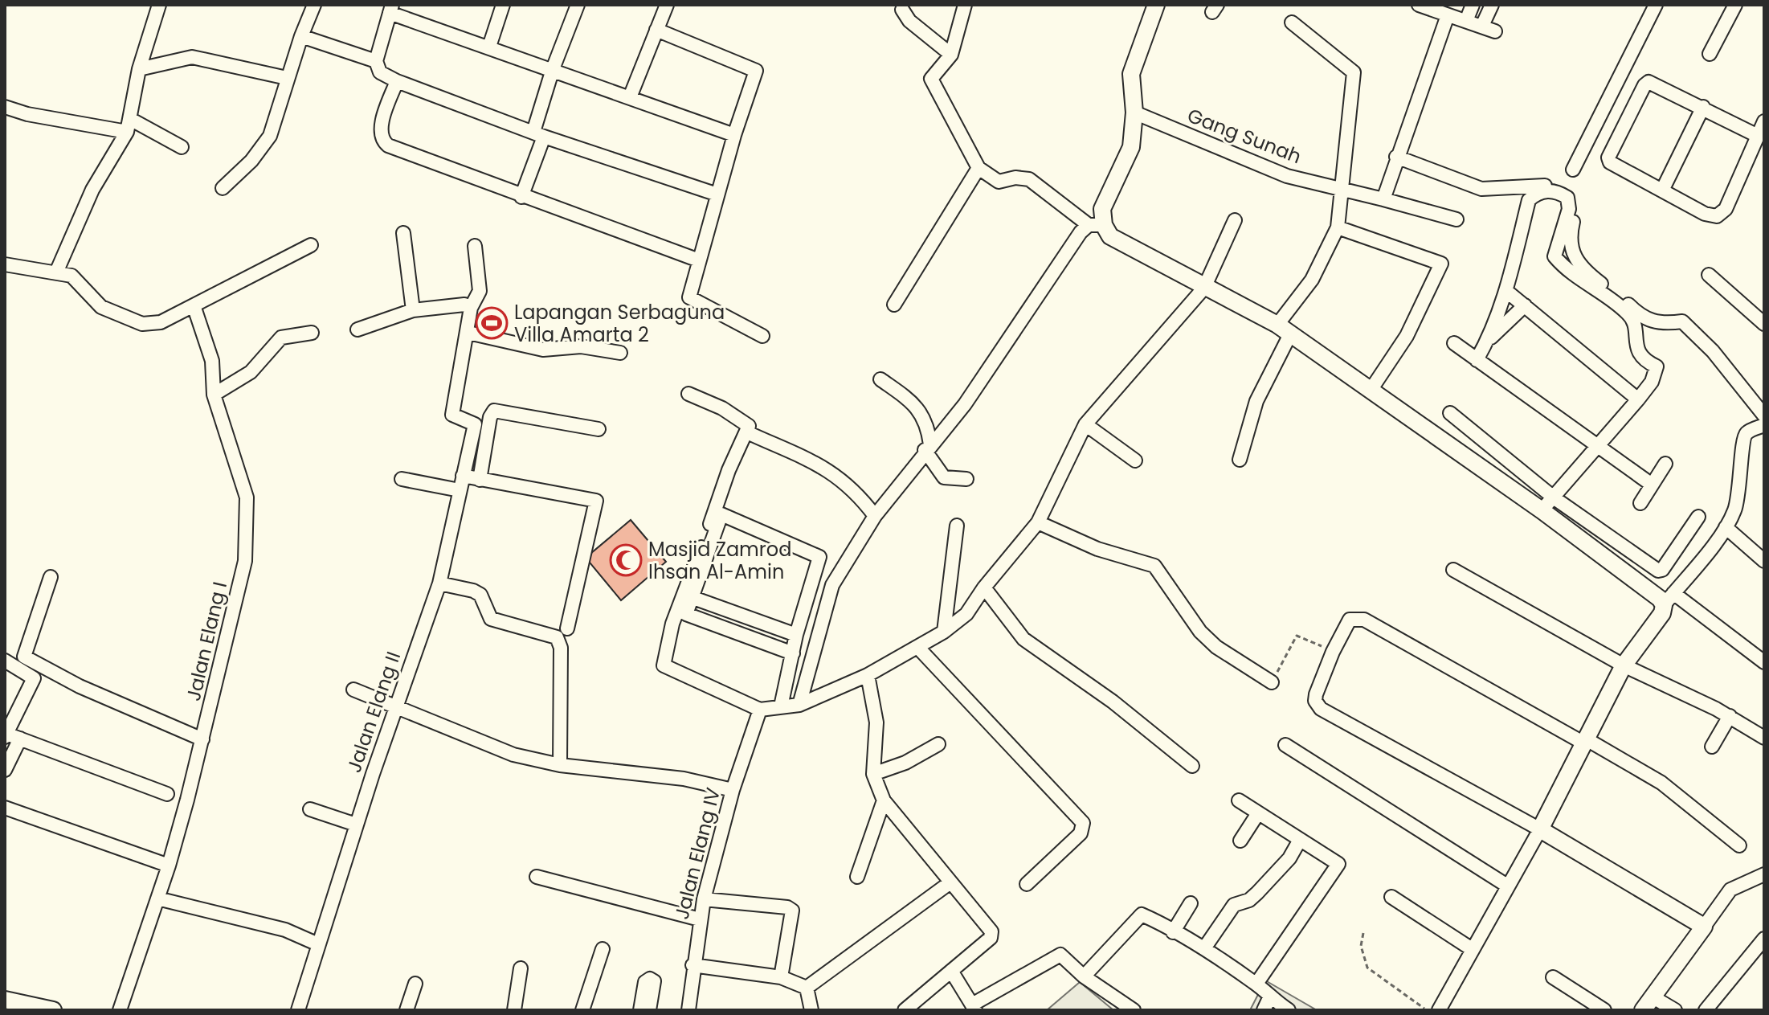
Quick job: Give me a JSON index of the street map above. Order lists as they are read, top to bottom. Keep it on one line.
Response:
{"streets":{"street":["Gang Sunah","Jalan Elang I","Jalan Elang II","Jalan Elang IV"]},"places":{"sports":["Lapangan Serbaguna Villa Amarta 2"],"mosque":["Masjid Zamrod Ihsan Al-Amin"]}}
